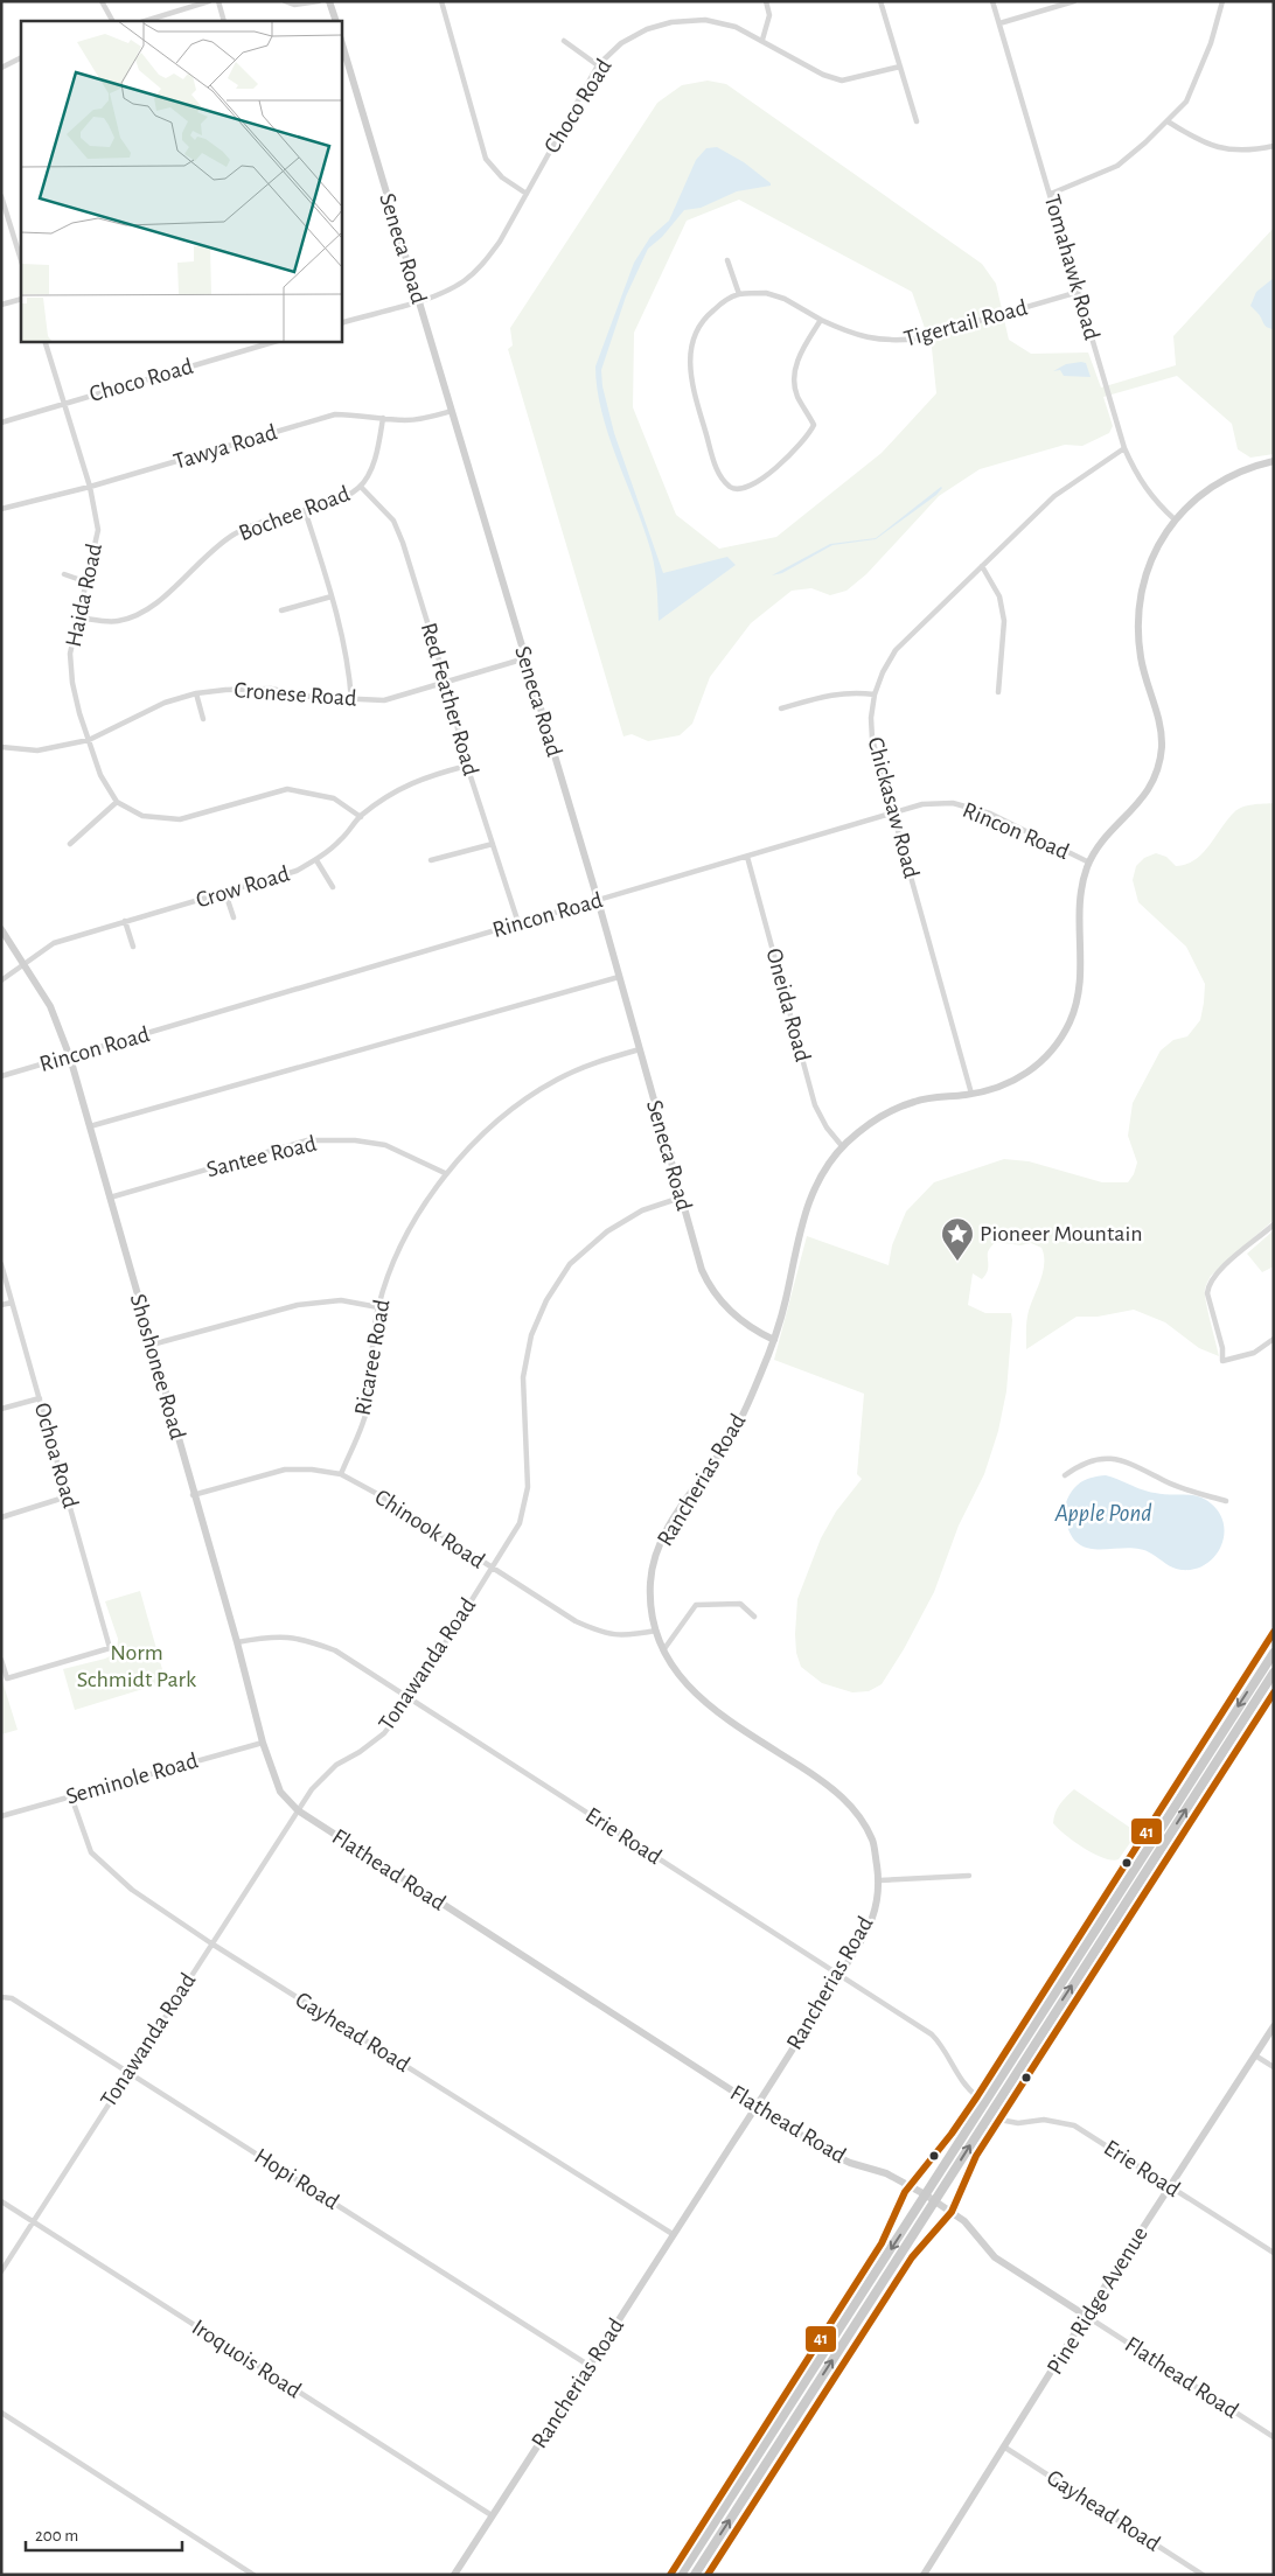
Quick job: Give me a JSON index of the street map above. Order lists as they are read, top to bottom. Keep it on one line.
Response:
{"streets":{"street":["Choco Road","Seneca Road","Tomahawk Road","Tigertail Road","Tawya Road","Bochee Road","Haida Road","Cronese Road","Red Feather Road","Chickasaw Road","Rincon Road","Crow Road","Oneida Road","Santee Road","Ricaree Road","Shoshonee Road","Ochoa Road","Rancherias Road","Chinook Road","Tonawanda Road","Seminole Road","Erie Road","Flathead Road","Gayhead Road","Hopi Road","Pine Ridge Avenue","Iroquois Road"]},"crossings":[["Choco Road","Seneca Road"],["Choco Road","Haida Road"],["Seneca Road","Tawya Road"],["Seneca Road","Cronese Road"],["Seneca Road","Rincon Road"],["Seneca Road","Ricaree Road"],["Seneca Road","Rancherias Road"],["Seneca Road","Tonawanda Road"],["Tomahawk Road","Tigertail Road"],["Tomahawk Road","Chickasaw Road"],["Tomahawk Road","Rancherias Road"],["Tawya Road","Bochee Road"],["Tawya Road","Haida Road"],["Bochee Road","Haida Road"],["Bochee Road","Red Feather Road"],["Haida Road","Cronese Road"],["Cronese Road","Red Feather Road"],["Red Feather Road","Rincon Road"],["Red Feather Road","Crow Road"],["Chickasaw Road","Rincon Road"],["Chickasaw Road","Rancherias Road"],["Rincon Road","Oneida Road"],["Rincon Road","Shoshonee Road"],["Rincon Road","Rancherias Road"],["Crow Road","Shoshonee Road"],["Oneida Road","Rancherias Road"],["Santee Road","Ricaree Road"],["Santee Road","Shoshonee Road"],["Ricaree Road","Chinook Road"],["Shoshonee Road","Chinook Road"],["Shoshonee Road","Tonawanda Road"],["Shoshonee Road","Seminole Road"],["Shoshonee Road","Erie Road"],["Shoshonee Road","Flathead Road"],["Rancherias Road","Chinook Road"],["Rancherias Road","Erie Road"],["Rancherias Road","Flathead Road"],["Rancherias Road","Gayhead Road"],["Rancherias Road","Hopi Road"],["Rancherias Road","Iroquois Road"],["Chinook Road","Tonawanda Road"],["Tonawanda Road","Erie Road"],["Tonawanda Road","Flathead Road"],["Tonawanda Road","Gayhead Road"],["Tonawanda Road","Hopi Road"],["Tonawanda Road","Iroquois Road"],["Seminole Road","Gayhead Road"],["Erie Road","Pine Ridge Avenue"],["Flathead Road","Pine Ridge Avenue"],["Gayhead Road","Pine Ridge Avenue"]],"water":["Apple Pond"],"parks":["Norm Schmidt Park"],"places":{"place":["Pioneer Mountain"]},"lines":["transit line 41"],"scale_bar":"200 m"}
